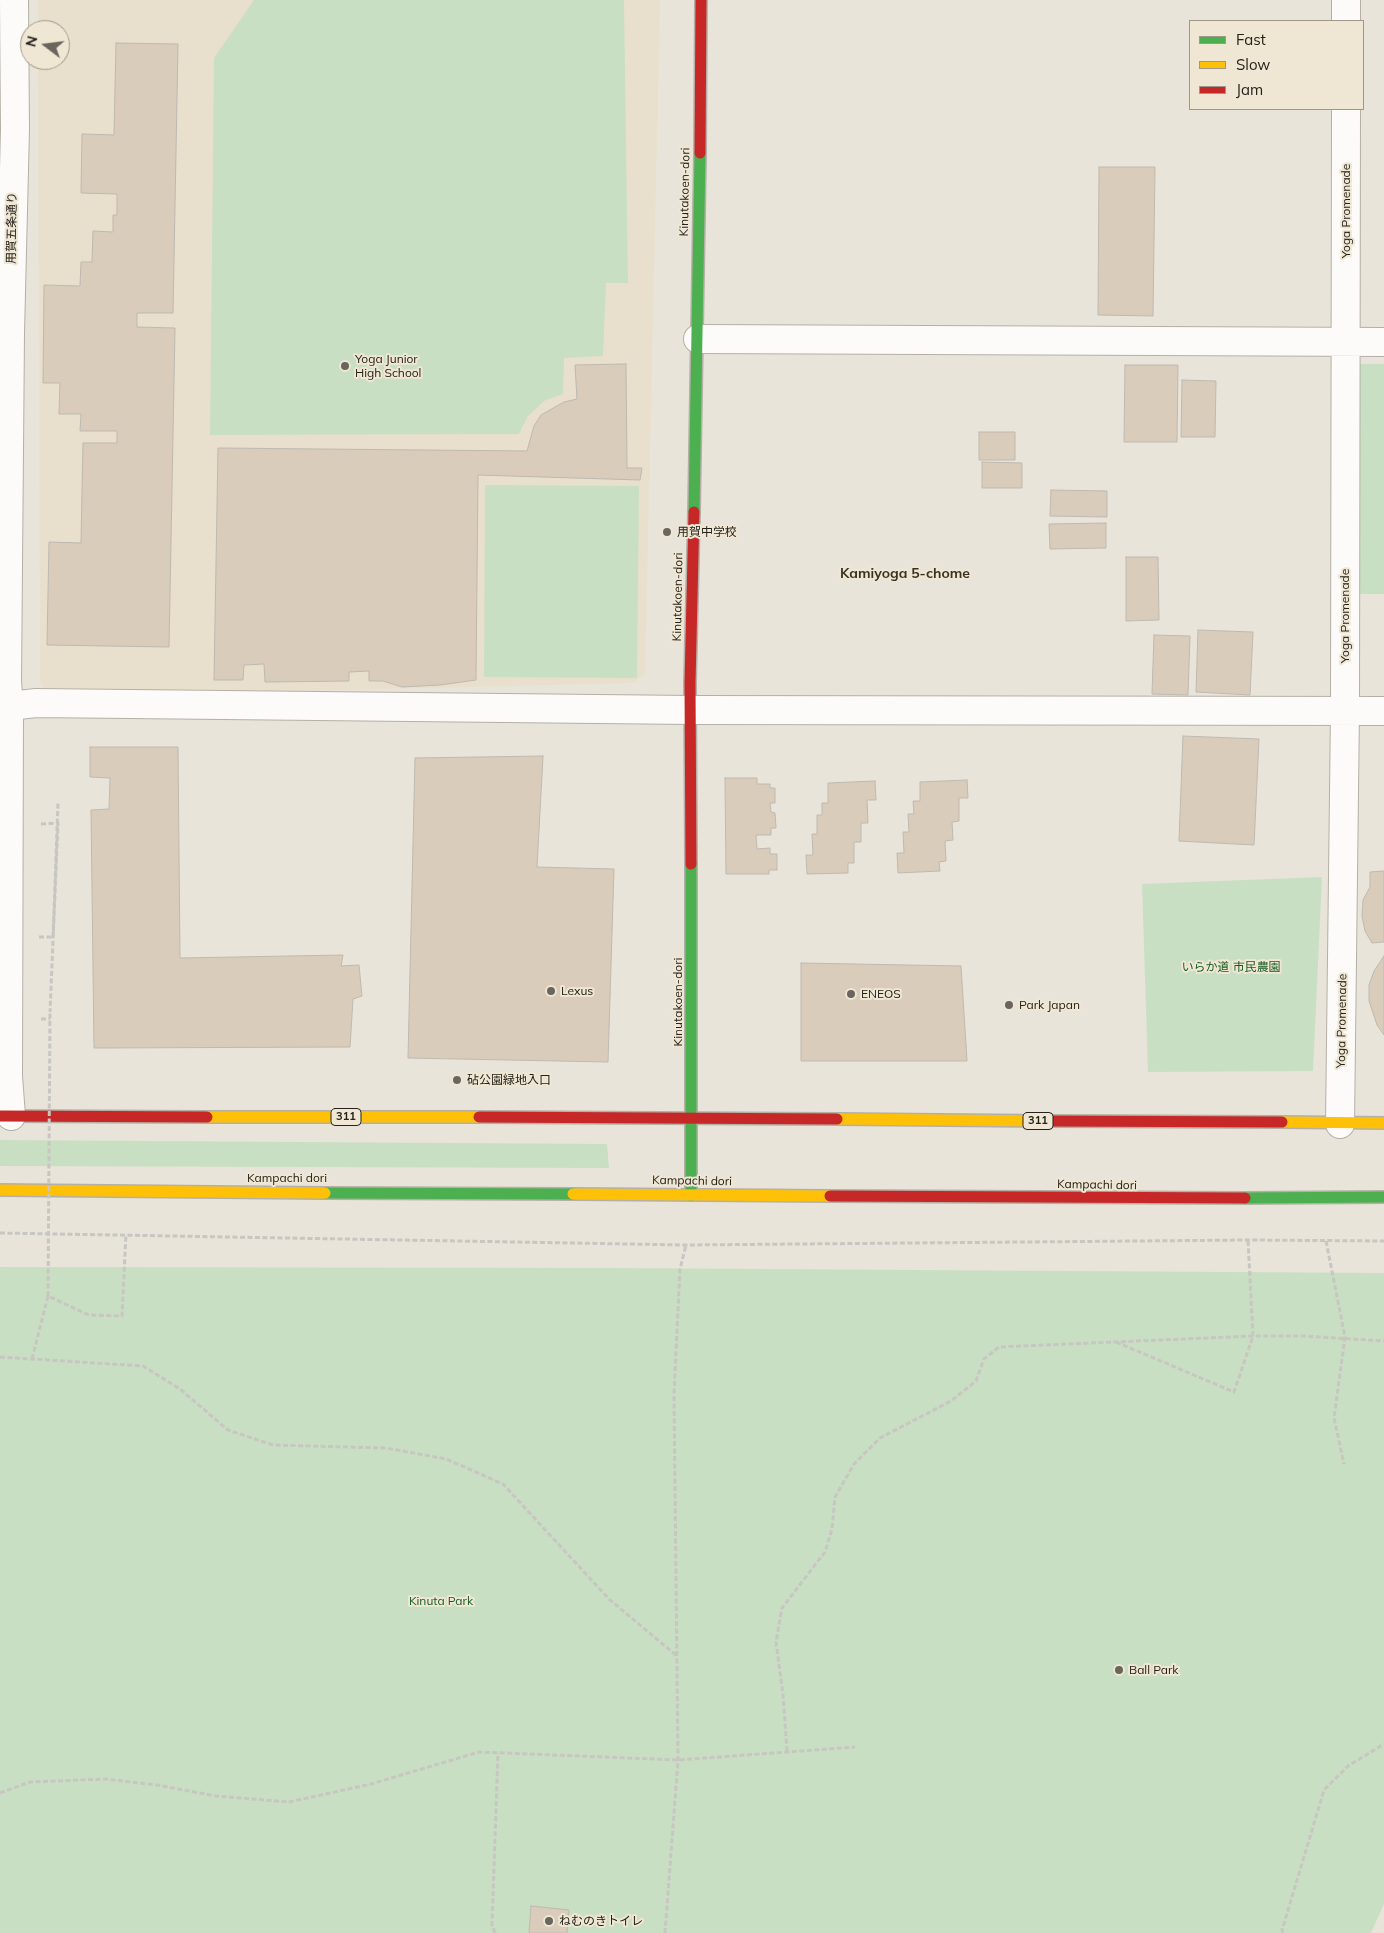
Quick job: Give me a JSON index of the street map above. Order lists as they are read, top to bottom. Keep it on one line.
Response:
{"streets":{"main road":["Kinutakoen-dori","311","Kampachi dori"],"street":["Yoga Promenade","用賀五条通り"]},"crossings":[["Kinutakoen-dori","311"],["Kinutakoen-dori","Kampachi dori"],["Yoga Promenade","311"],["用賀五条通り","311"]],"districts":["Kamiyoga 5-chome"],"parks":["いらか道 市民農園","Kinuta Park"],"places":["Yoga Junior High School","用賀中学校","Lexus","ENEOS","Park Japan","砧公園緑地入口","Ball Park","ねむのきトイレ"],"legend":["Fast","Slow","Jam"],"north":"left"}
